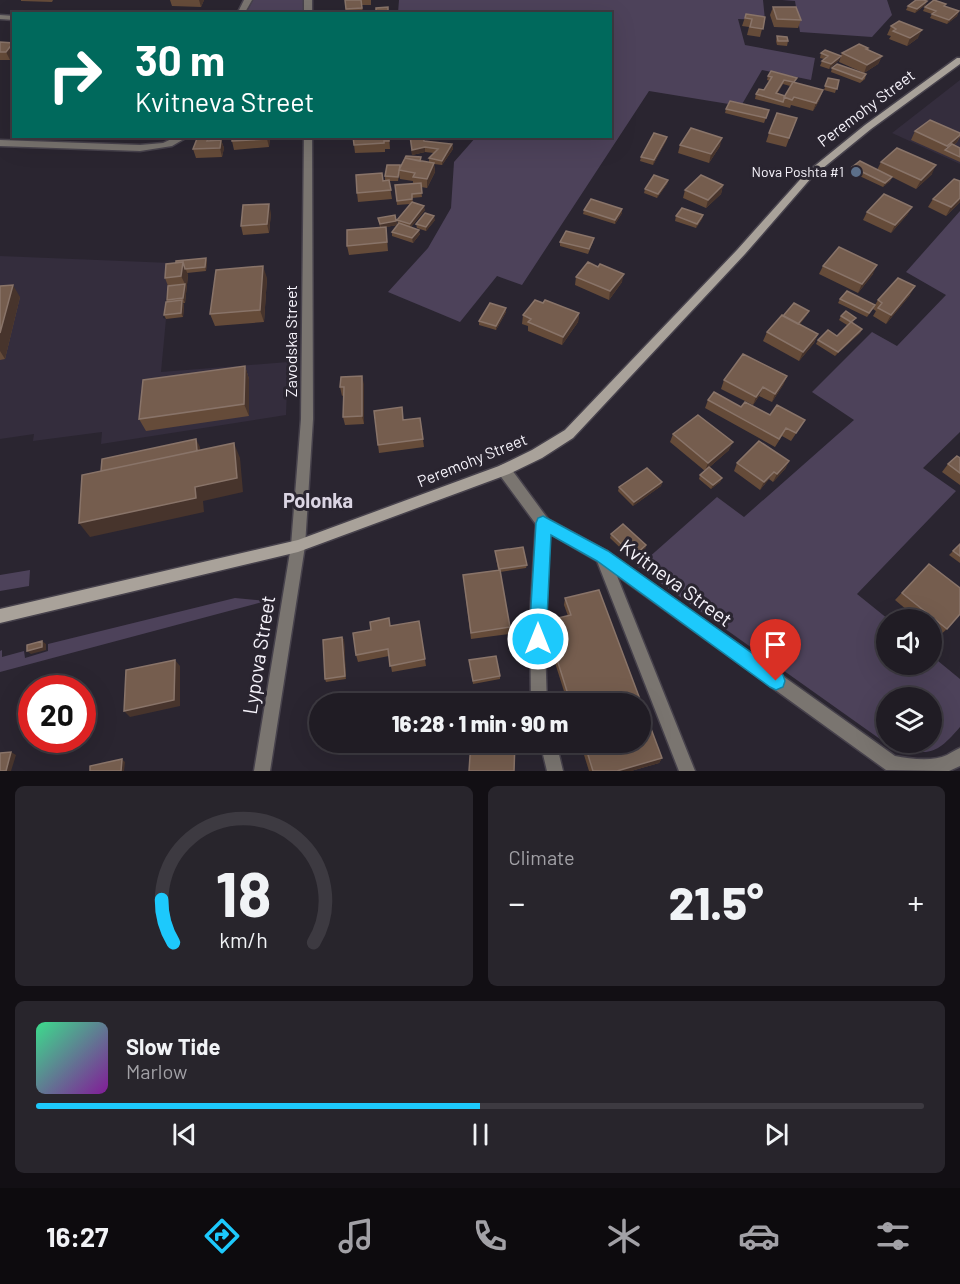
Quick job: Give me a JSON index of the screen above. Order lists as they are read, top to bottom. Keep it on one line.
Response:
{"streets":{"main road":["Peremohy Street"],"street":["Zavodska Street","Kvitneva Street","Lypova Street"]},"crossings":[["Peremohy Street","Zavodska Street"],["Peremohy Street","Kvitneva Street"],["Peremohy Street","Lypova Street"],["Zavodska Street","Lypova Street"]],"districts":["Polonka"],"places":["Nova Poshta #1"],"page":{"turn":["30 m","Kvitneva Street"],"limit":"20","trip":"16:28 · 1 min · 90 m","tile":"Climate","heat":["−","21.5°","+"],"song":["Slow Tide","Marlow"],"tabs":"16:27","gauge":["18","km/h"]}}
